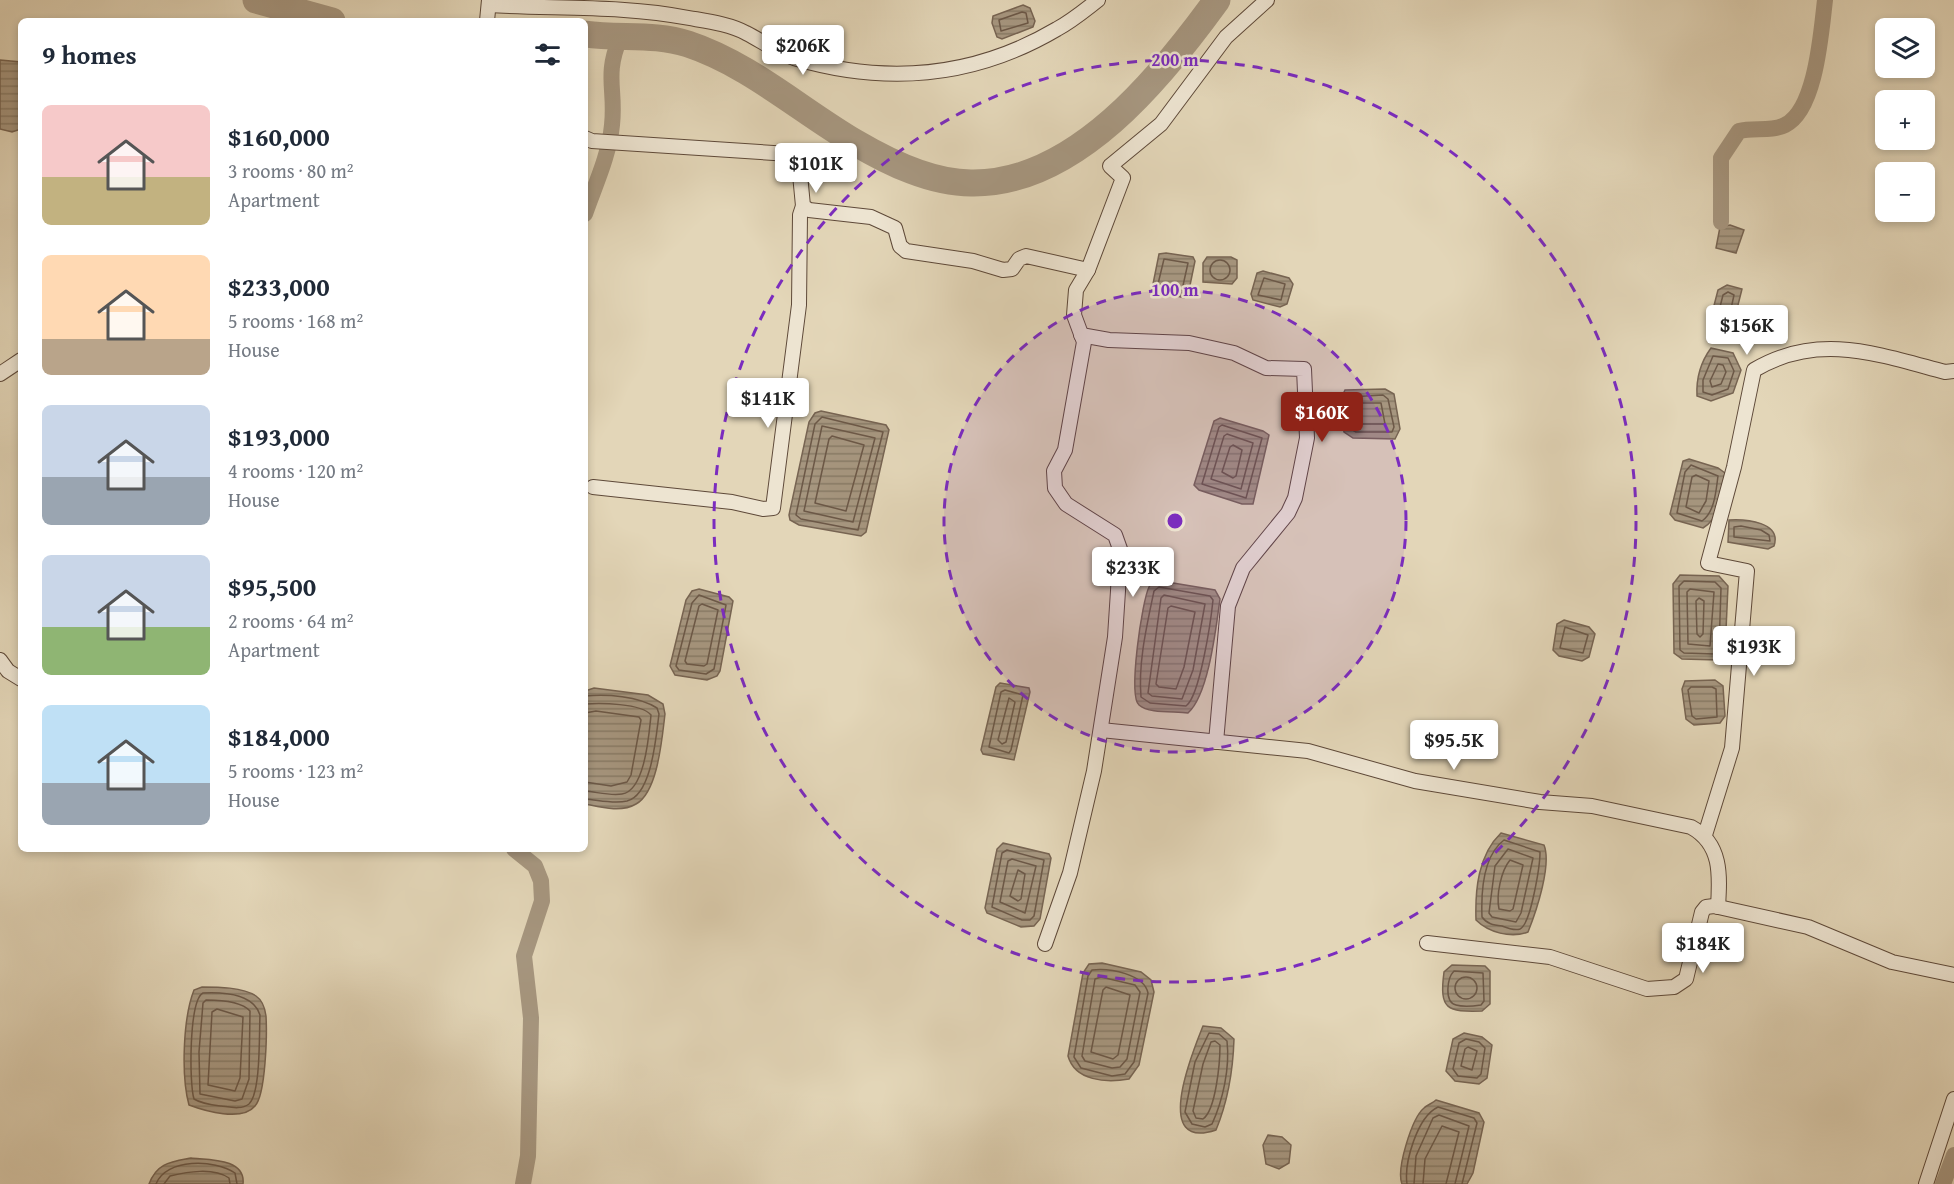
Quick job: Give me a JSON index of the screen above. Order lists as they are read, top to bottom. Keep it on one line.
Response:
{"page":{"map_buttons":["+","−"],"heading":"9 homes","price":["$206K","$101K","$156K","$141K","$160K","$233K","$193K","$95.5K","$184K"],"list":[{"name":"$160,000","note":"3 rooms · 80 m² · Apartment"},{"name":"$233,000","note":"5 rooms · 168 m² · House"},{"name":"$193,000","note":"4 rooms · 120 m² · House"},{"name":"$95,500","note":"2 rooms · 64 m² · Apartment"},{"name":"$184,000","note":"5 rooms · 123 m² · House"}]},"rings":["200 m","100 m"]}
